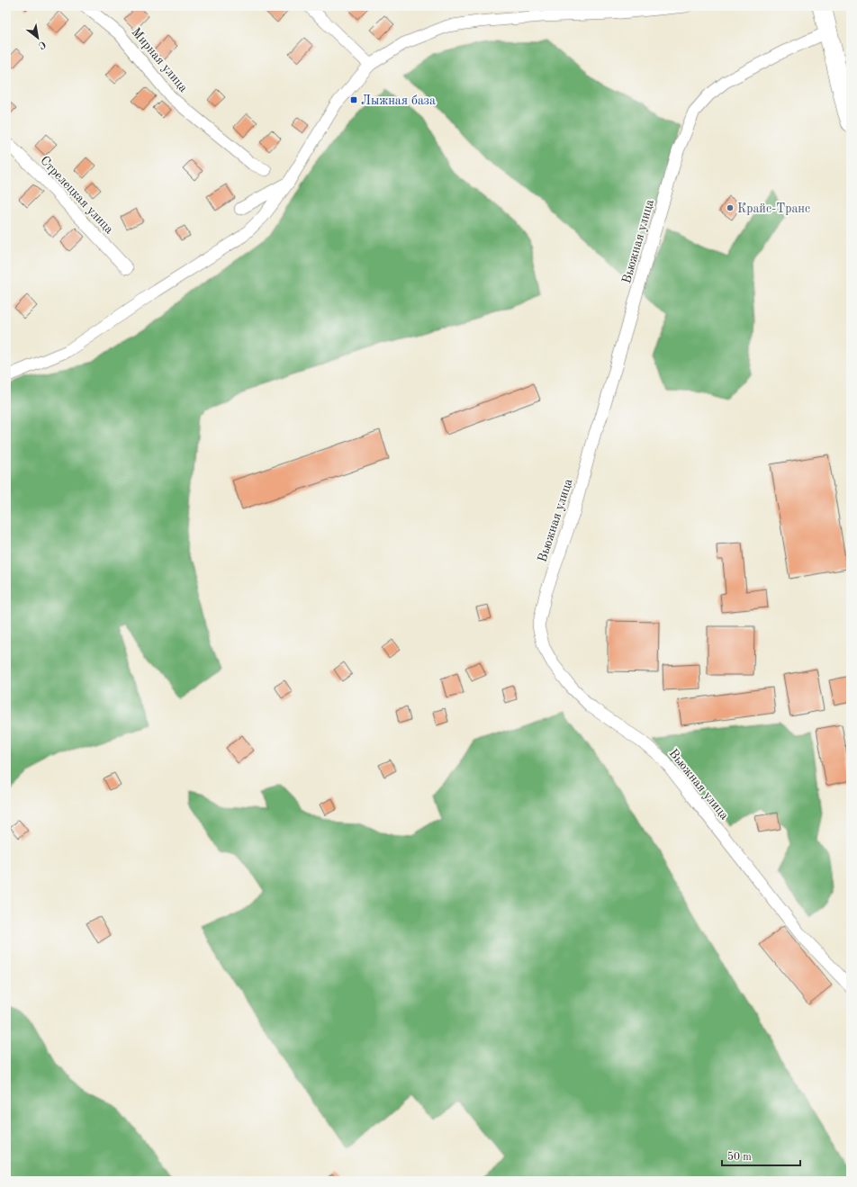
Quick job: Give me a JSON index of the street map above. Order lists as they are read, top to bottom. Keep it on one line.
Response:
{"streets":{"street":["Мирная улица","Стрелецкая улица","Вьюжная улица"]},"places":{"transit":["Лыжная база"],"other":["Крайс-Транс"]},"scale_bar":"50 m","north":"bottom right"}
